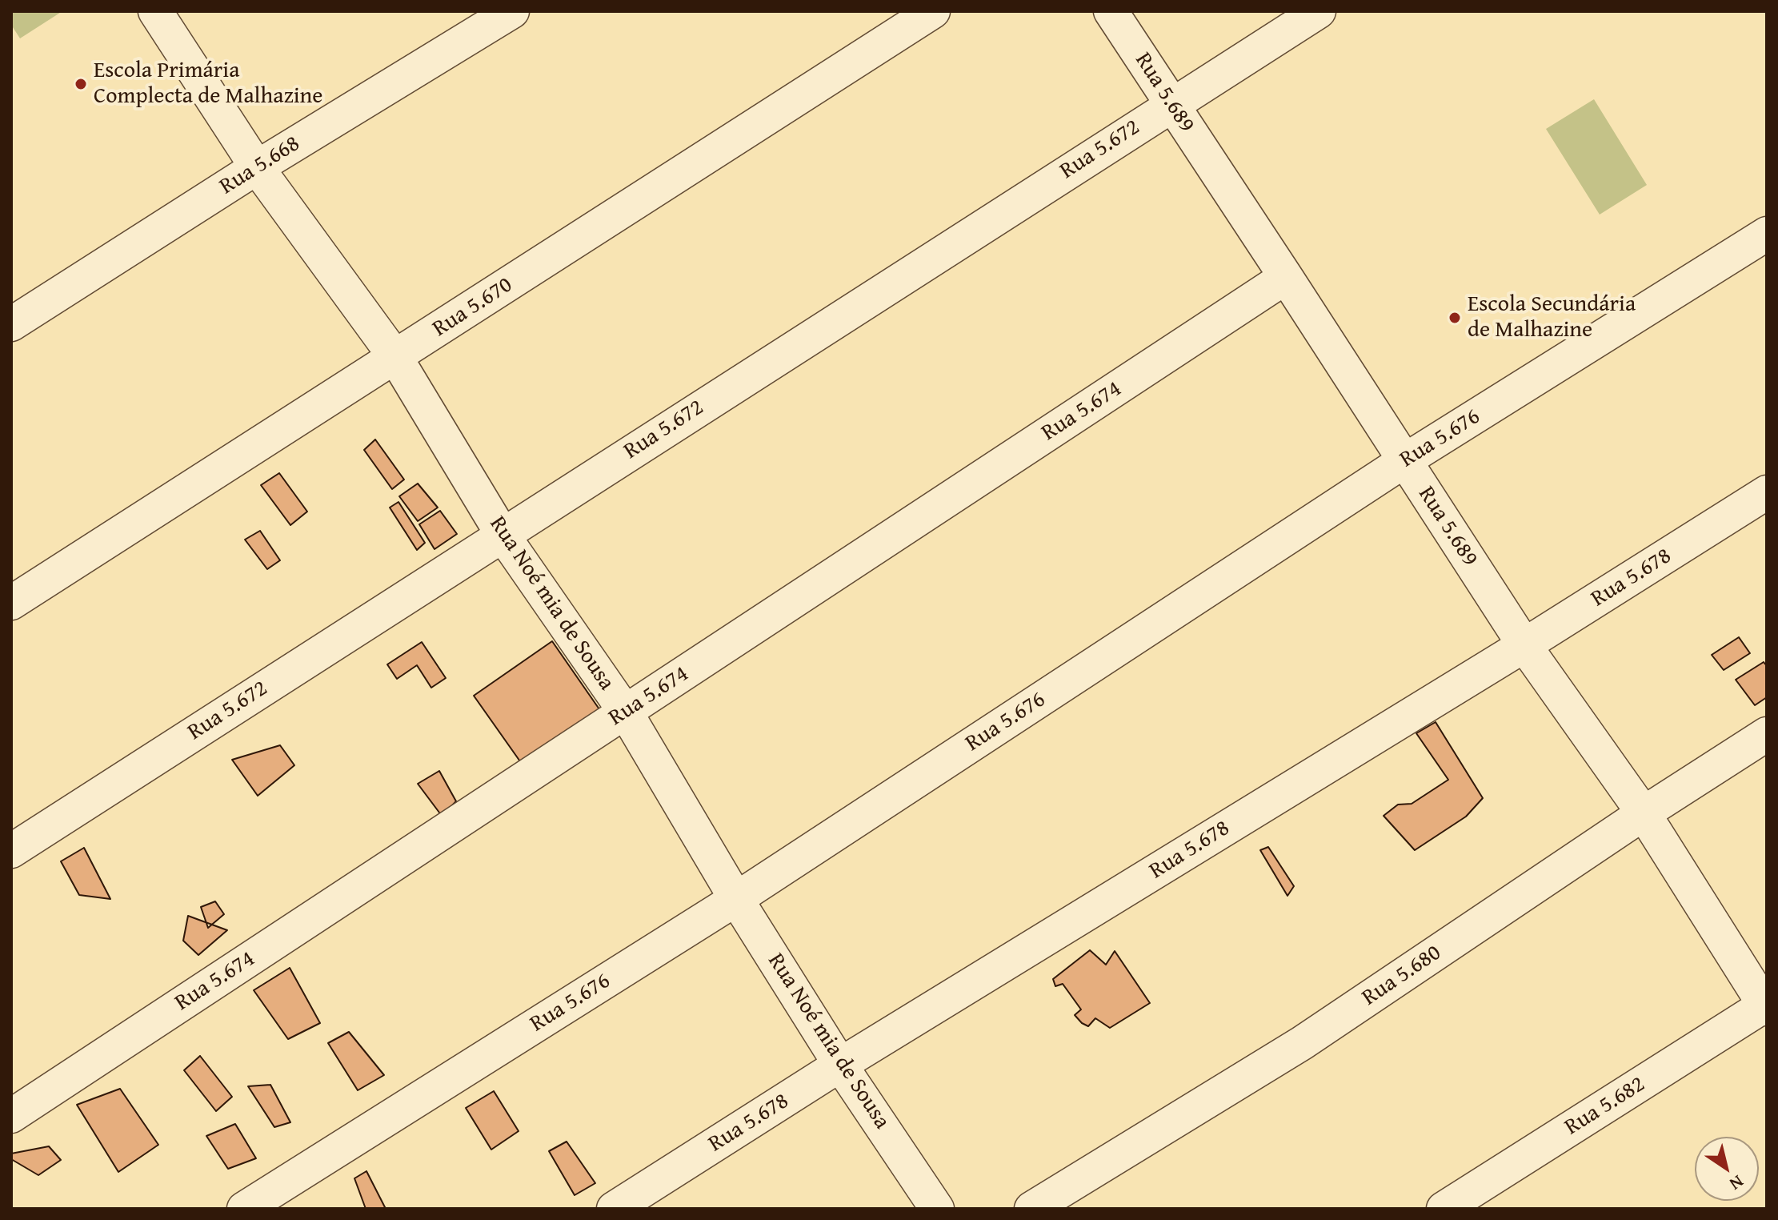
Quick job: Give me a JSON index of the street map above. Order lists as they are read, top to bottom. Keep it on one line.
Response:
{"streets":{"street":["Rua 5.689","Rua 5.672","Rua 5.668","Rua 5.670","Rua 5.674","Rua 5.676","Rua 5.678","Rua Noé mia de Sousa","Rua 5.680","Rua 5.682"]},"crossings":[["Rua 5.689","Rua 5.672"],["Rua 5.689","Rua 5.674"],["Rua 5.689","Rua 5.676"],["Rua 5.689","Rua 5.678"],["Rua 5.689","Rua 5.680"],["Rua 5.689","Rua 5.682"],["Rua 5.672","Rua Noé mia de Sousa"],["Rua 5.668","Rua Noé mia de Sousa"],["Rua 5.670","Rua Noé mia de Sousa"],["Rua 5.674","Rua Noé mia de Sousa"],["Rua 5.676","Rua Noé mia de Sousa"],["Rua 5.678","Rua Noé mia de Sousa"]],"places":["Escola Primária Complecta de Malhazine","Escola Secundária de Malhazine"],"north":"bottom right"}
